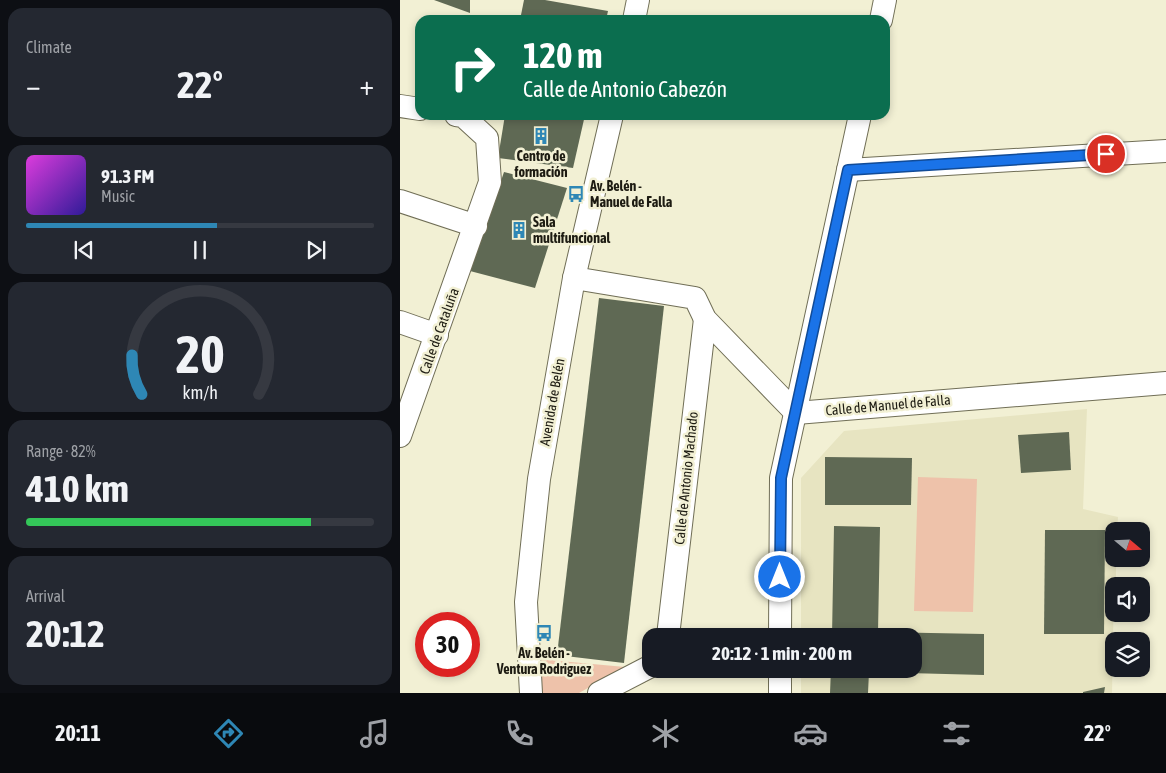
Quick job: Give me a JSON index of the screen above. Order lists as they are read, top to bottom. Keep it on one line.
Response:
{"streets":{"street":["Calle de Cataluña","Avenida de Belén","Calle de Manuel de Falla","Calle de Antonio Machado"]},"places":{"building":["Centro de formación","Sala multifuncional"],"bus stop":["Av. Belén - Manuel de Falla","Av. Belén - Ventura Rodriguez"]},"north":"right","page":{"tile":["Climate",["Range · 82%","410 km"],["Arrival","20:12"]],"turn":["120 m","Calle de Antonio Cabezón"],"heat":["−","22°","+"],"song":["91.3 FM","Music"],"limit":"30","trip":"20:12 · 1 min · 200 m","tabs":["20:11","22°"],"gauge":["20","km/h"]}}
